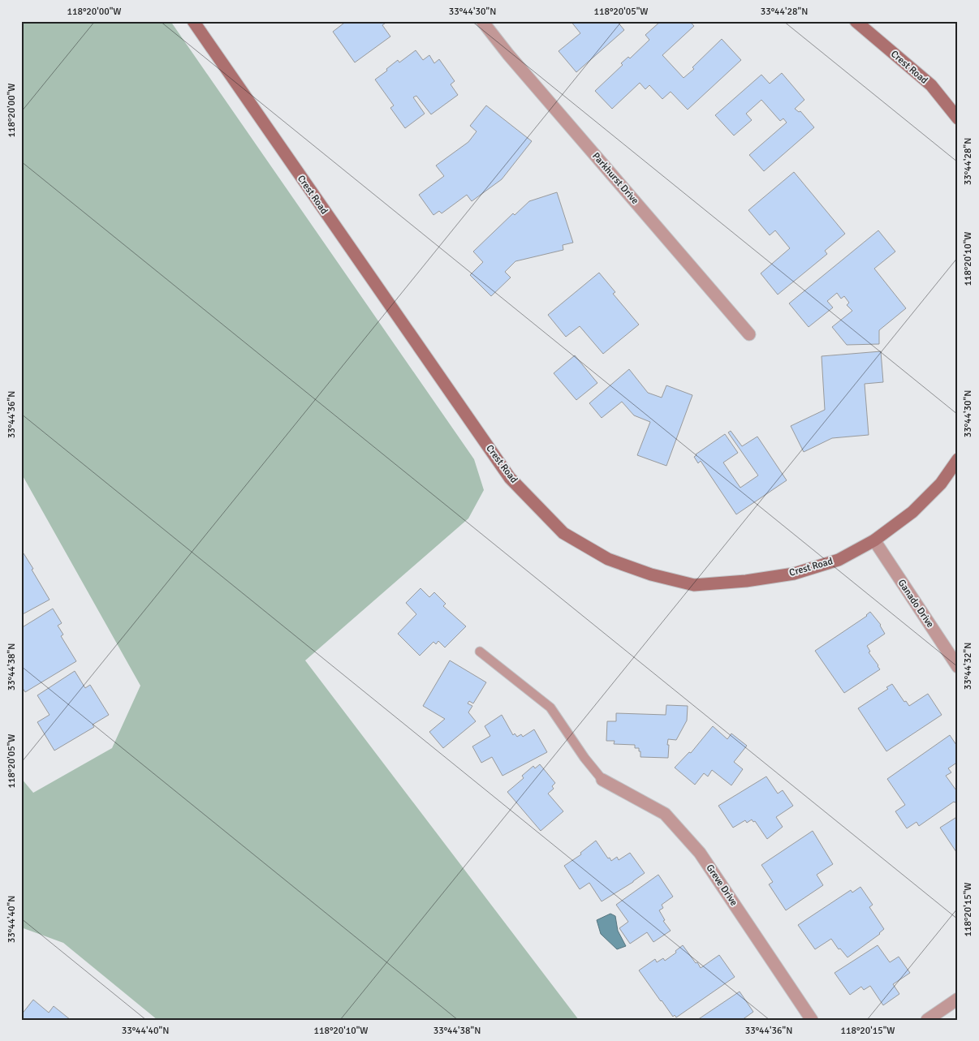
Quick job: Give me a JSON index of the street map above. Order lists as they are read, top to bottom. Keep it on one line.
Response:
{"streets":{"street":["Crest Road","Parkhurst Drive","Ganado Drive","Greve Drive"]},"crossings":[["Crest Road","Ganado Drive"]],"coordinates":["118°20'00\"W","33°44'30\"N","118°20'05\"W","33°44'28\"N","118°20'10\"W","33°44'36\"N","33°44'32\"N","33°44'38\"N","118°20'15\"W","33°44'40\"N"]}
